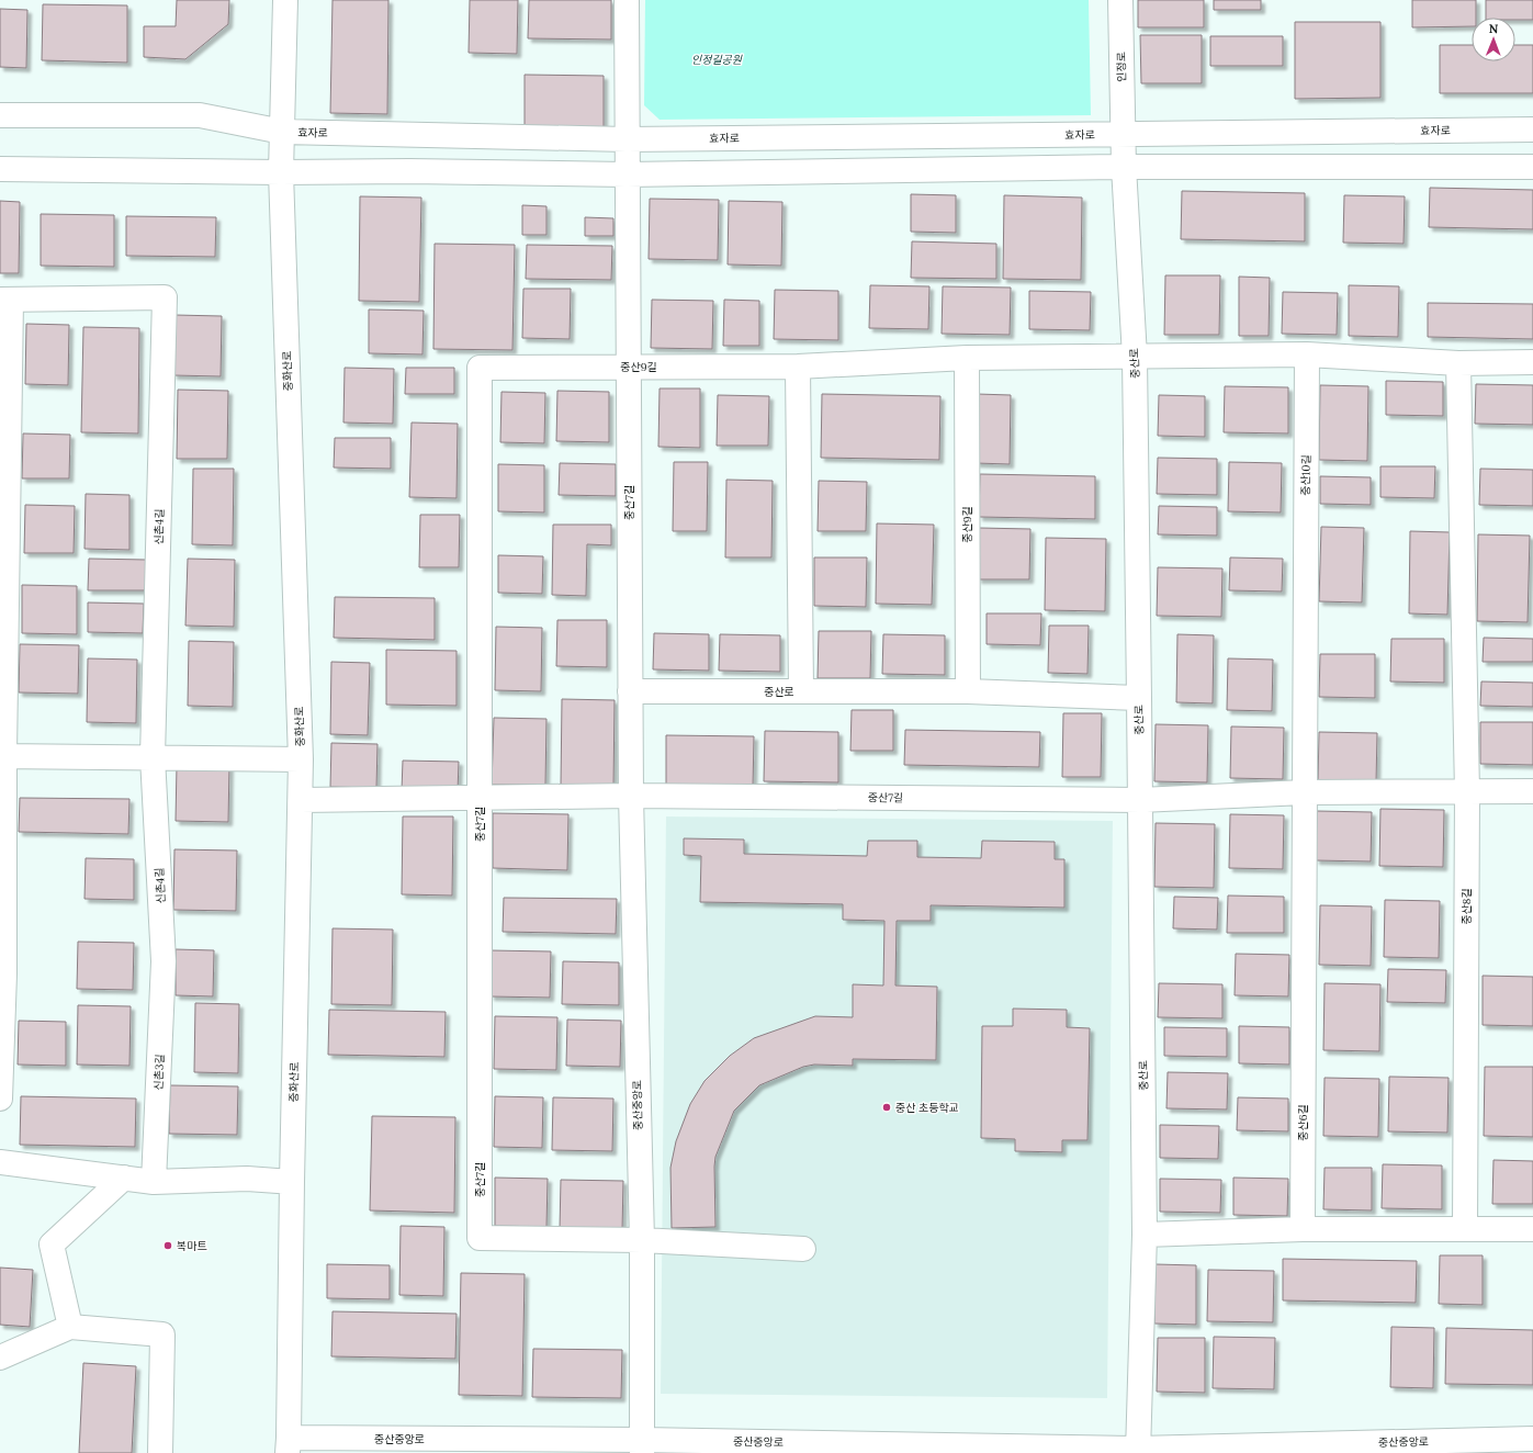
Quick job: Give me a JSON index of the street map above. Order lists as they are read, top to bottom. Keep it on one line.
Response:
{"streets":{"street":["인정로","효자로","중산로","중산9길","중화산로","중산10길","중산7길","신촌4길","중산8길","신촌3길","중산중앙로","중산6길"]},"crossings":[["인정로","효자로"],["인정로","중산로"],["효자로","중산로"],["효자로","중화산로"],["중산로","중산9길"],["중산로","중산7길"],["중산로","중산중앙로"],["중산9길","중산7길"],["중화산로","중산7길"],["중화산로","중산중앙로"],["중산10길","중산6길"],["중산7길","중산중앙로"],["신촌4길","신촌3길"]],"parks":["인정길공원"],"places":["중산 초등학교","복마트"],"north":"top"}
